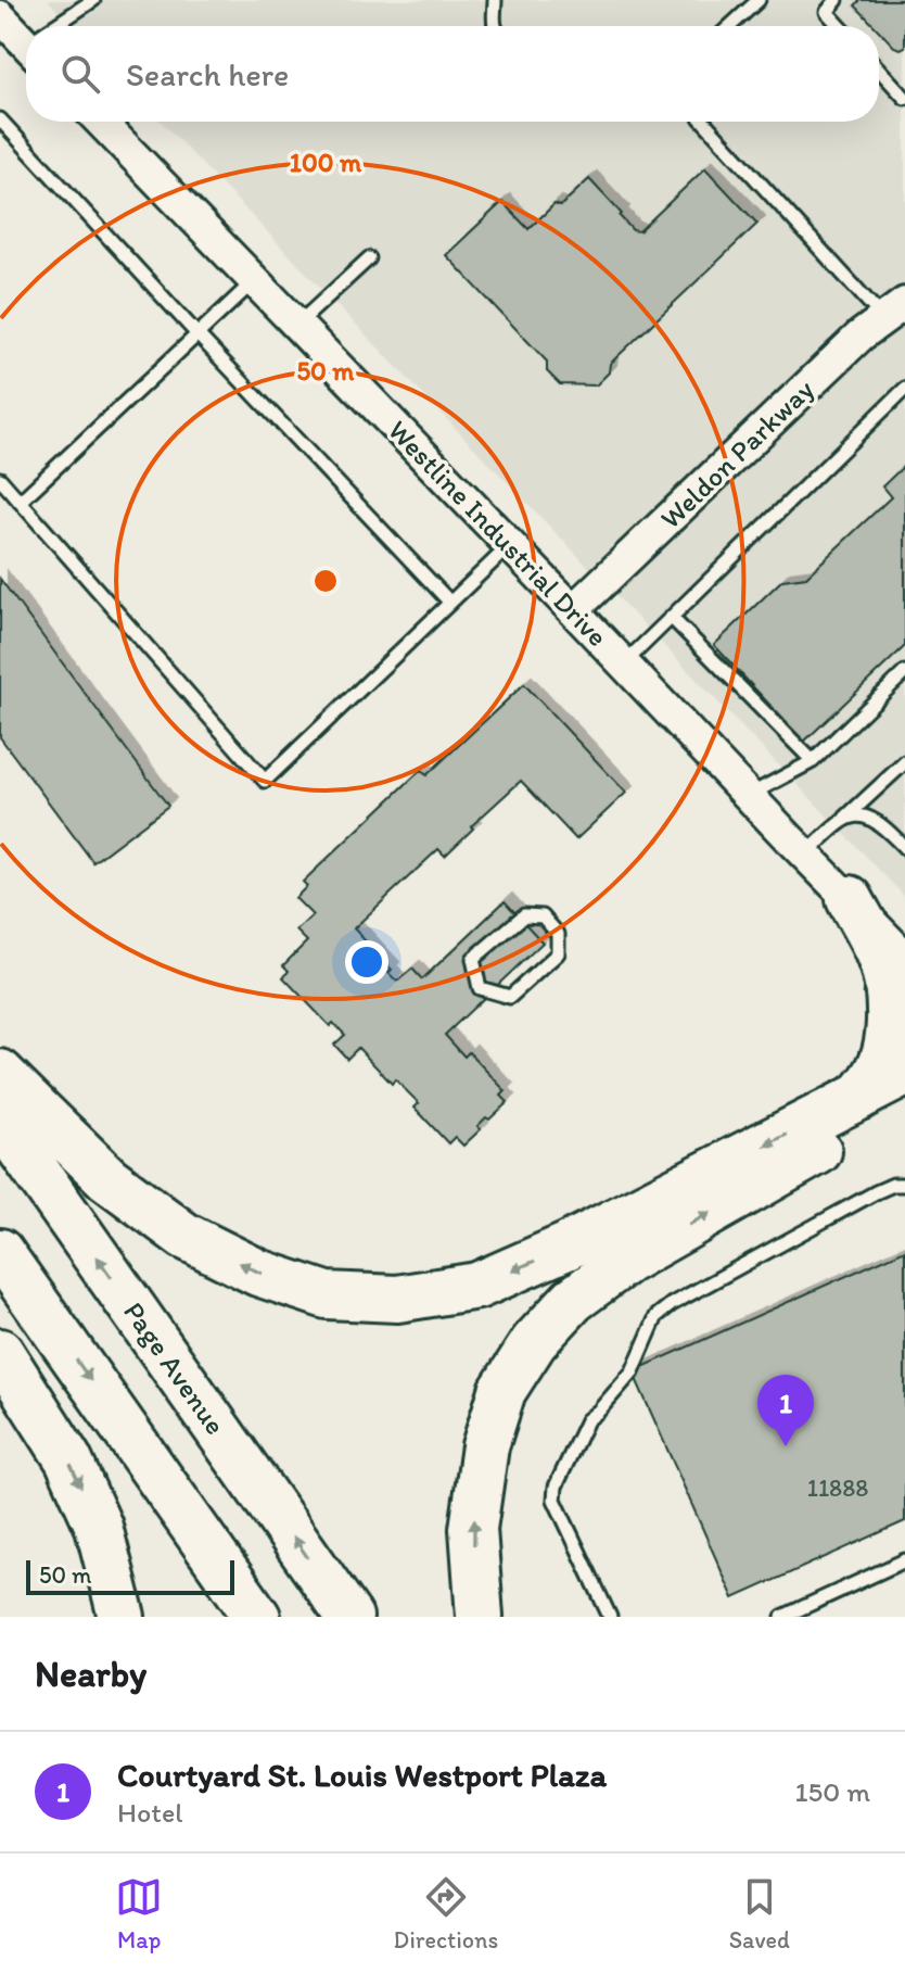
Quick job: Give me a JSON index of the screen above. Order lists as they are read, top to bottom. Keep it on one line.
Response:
{"streets":{"highway":["Page Avenue"],"street":["Weldon Parkway","Westline Industrial Drive"]},"crossings":[["Weldon Parkway","Westline Industrial Drive"]],"house_numbers":["11888"],"scale_bar":"50 m","page":{"search":"Search here","pins":"1","scale":"50 m","heading":"Nearby","list":[{"mark":"1","name":"Courtyard St. Louis Westport Plaza","note":"Hotel","value":"150 m"}],"nav":["Map","Directions","Saved"]},"rings":["100 m","50 m"]}
